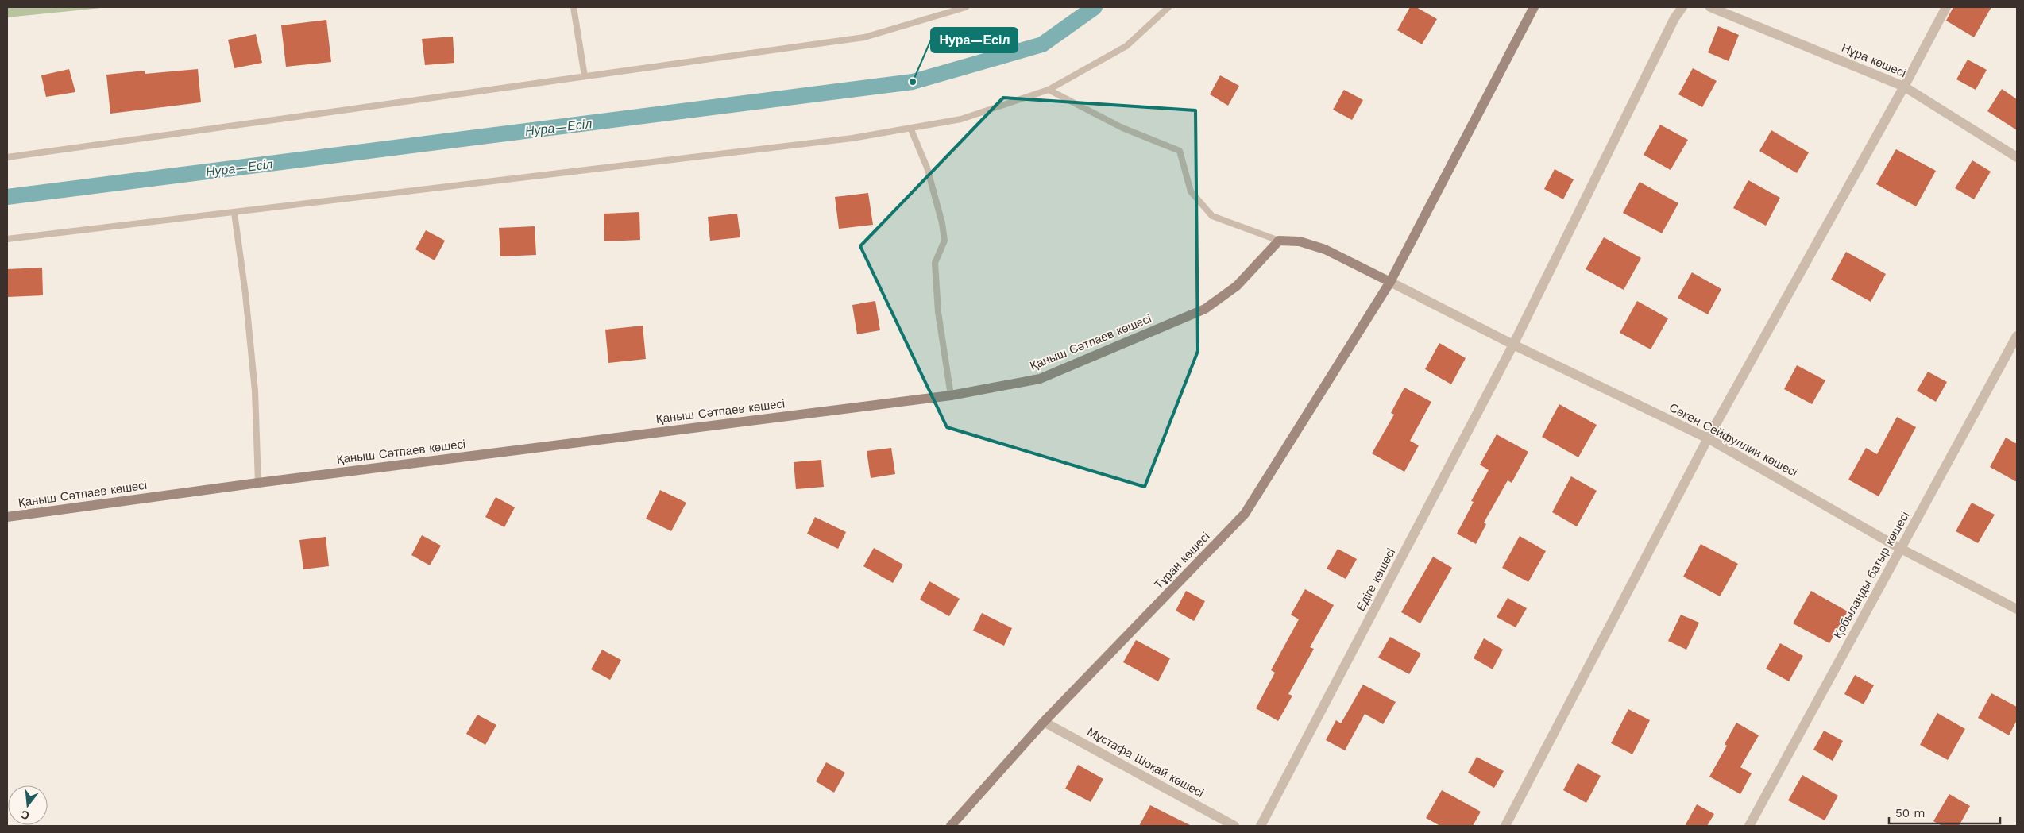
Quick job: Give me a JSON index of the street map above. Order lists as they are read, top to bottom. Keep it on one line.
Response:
{"streets":{"street":["Нұра көшесі","Қаныш Сәтпаев көшесі","Сәкен Сейфуллин көшесі","Тұран көшесі","Қобыланды батыр көшесі","Едіге көшесі","Мұстафа Шоқай көшесі"]},"crossings":[["Сәкен Сейфуллин көшесі","Тұран көшесі"],["Сәкен Сейфуллин көшесі","Қобыланды батыр көшесі"],["Сәкен Сейфуллин көшесі","Едіге көшесі"],["Тұран көшесі","Мұстафа Шоқай көшесі"]],"water":["Нура—Есіл"],"places":["Нура—Есіл"],"scale_bar":"50 m","north":"bottom"}
